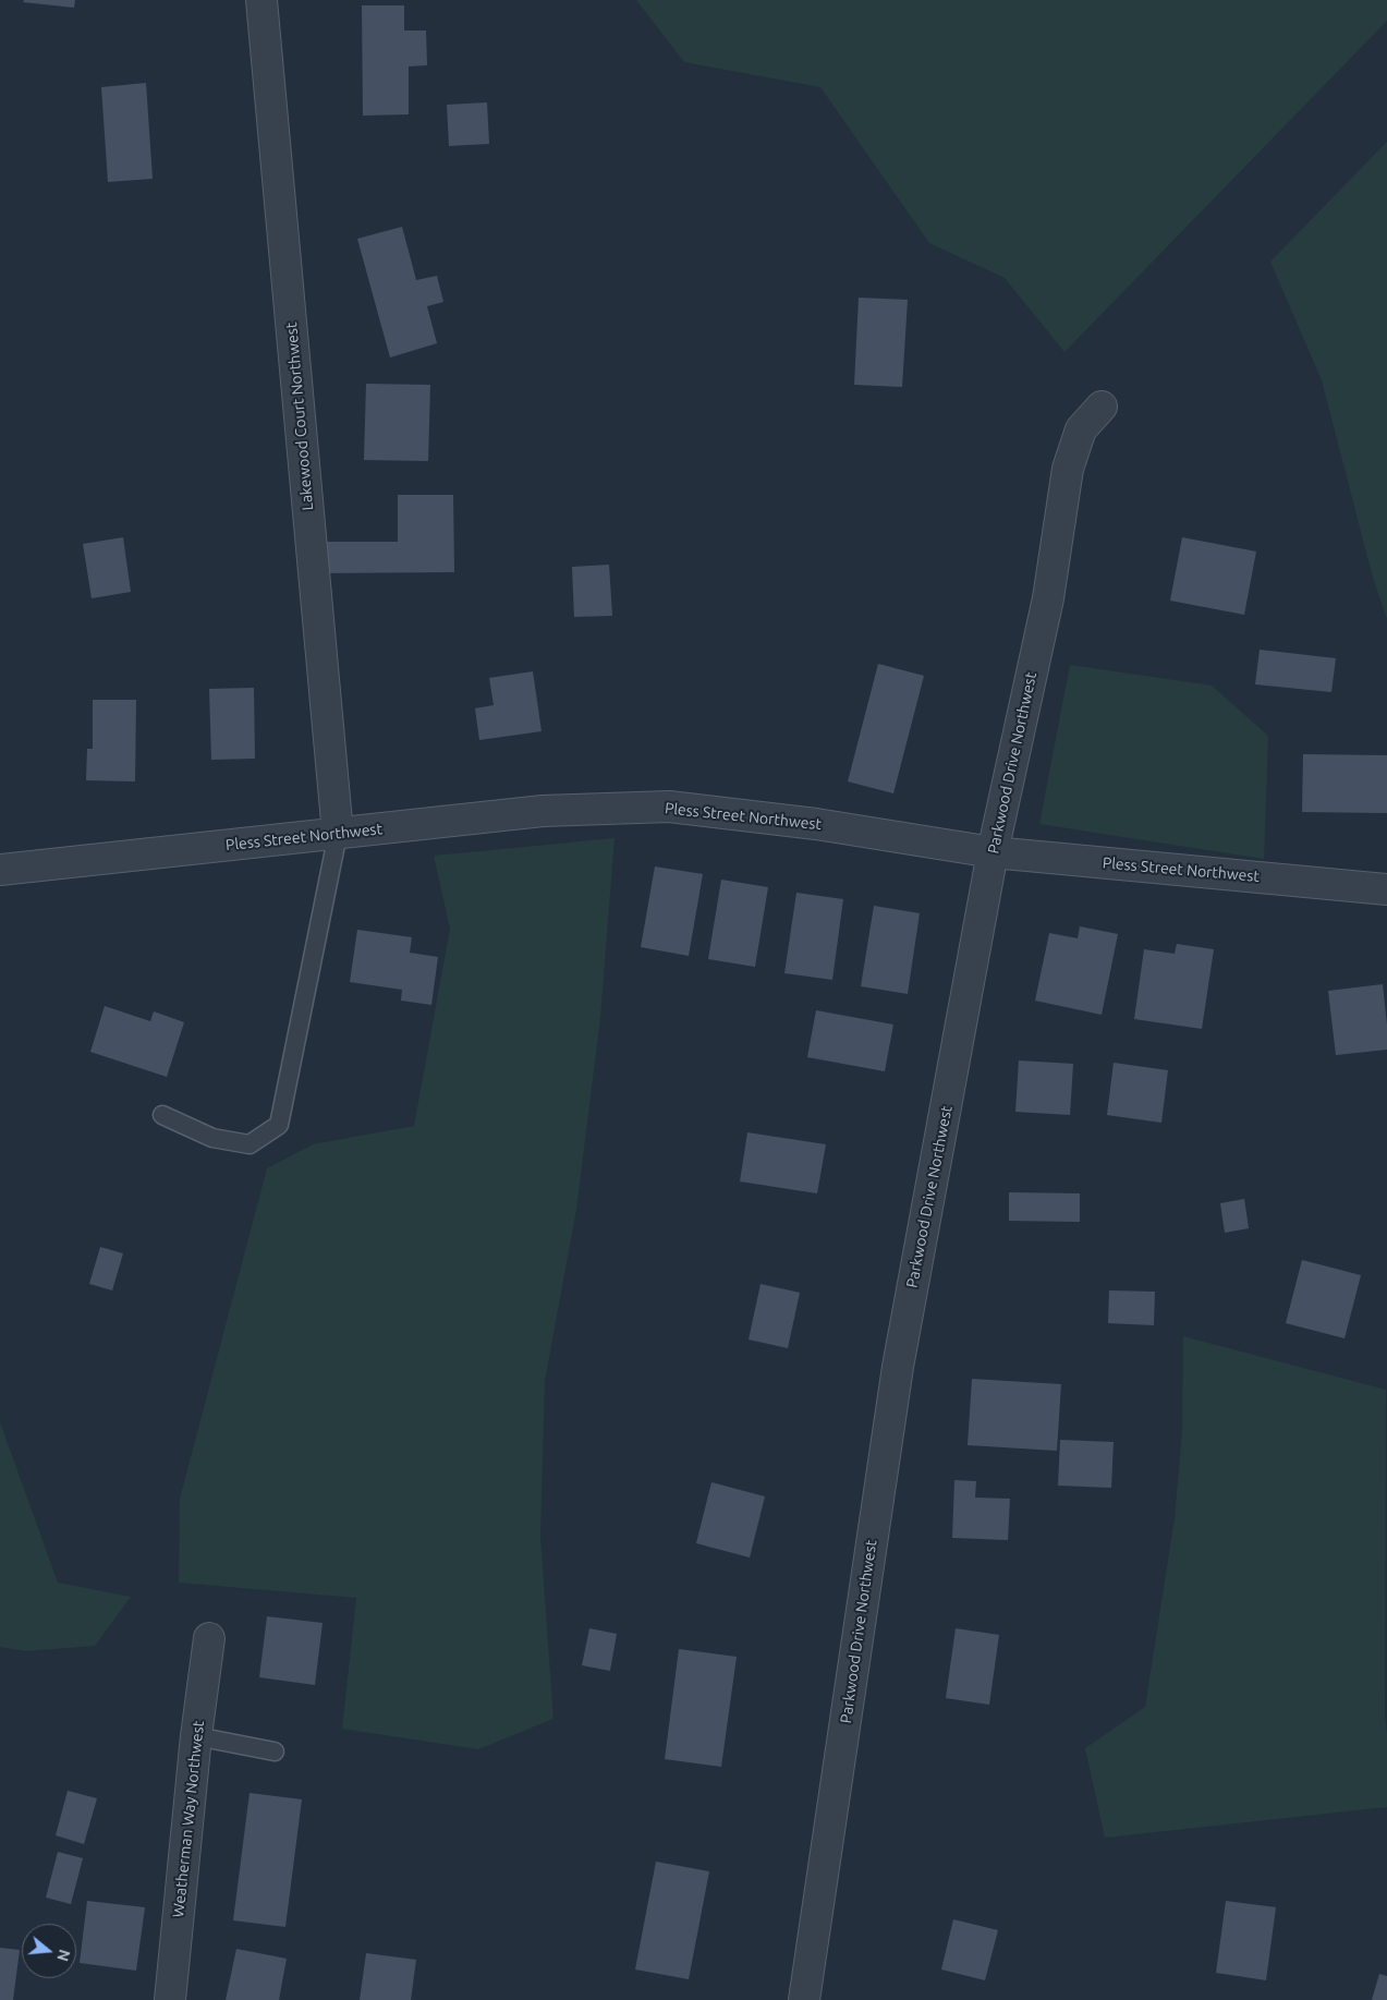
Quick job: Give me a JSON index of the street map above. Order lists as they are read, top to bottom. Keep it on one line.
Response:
{"streets":{"street":["Lakewood Court Northwest","Parkwood Drive Northwest","Pless Street Northwest","Weatherman Way Northwest"]},"crossings":[["Lakewood Court Northwest","Pless Street Northwest"],["Parkwood Drive Northwest","Pless Street Northwest"]],"north":"right"}
